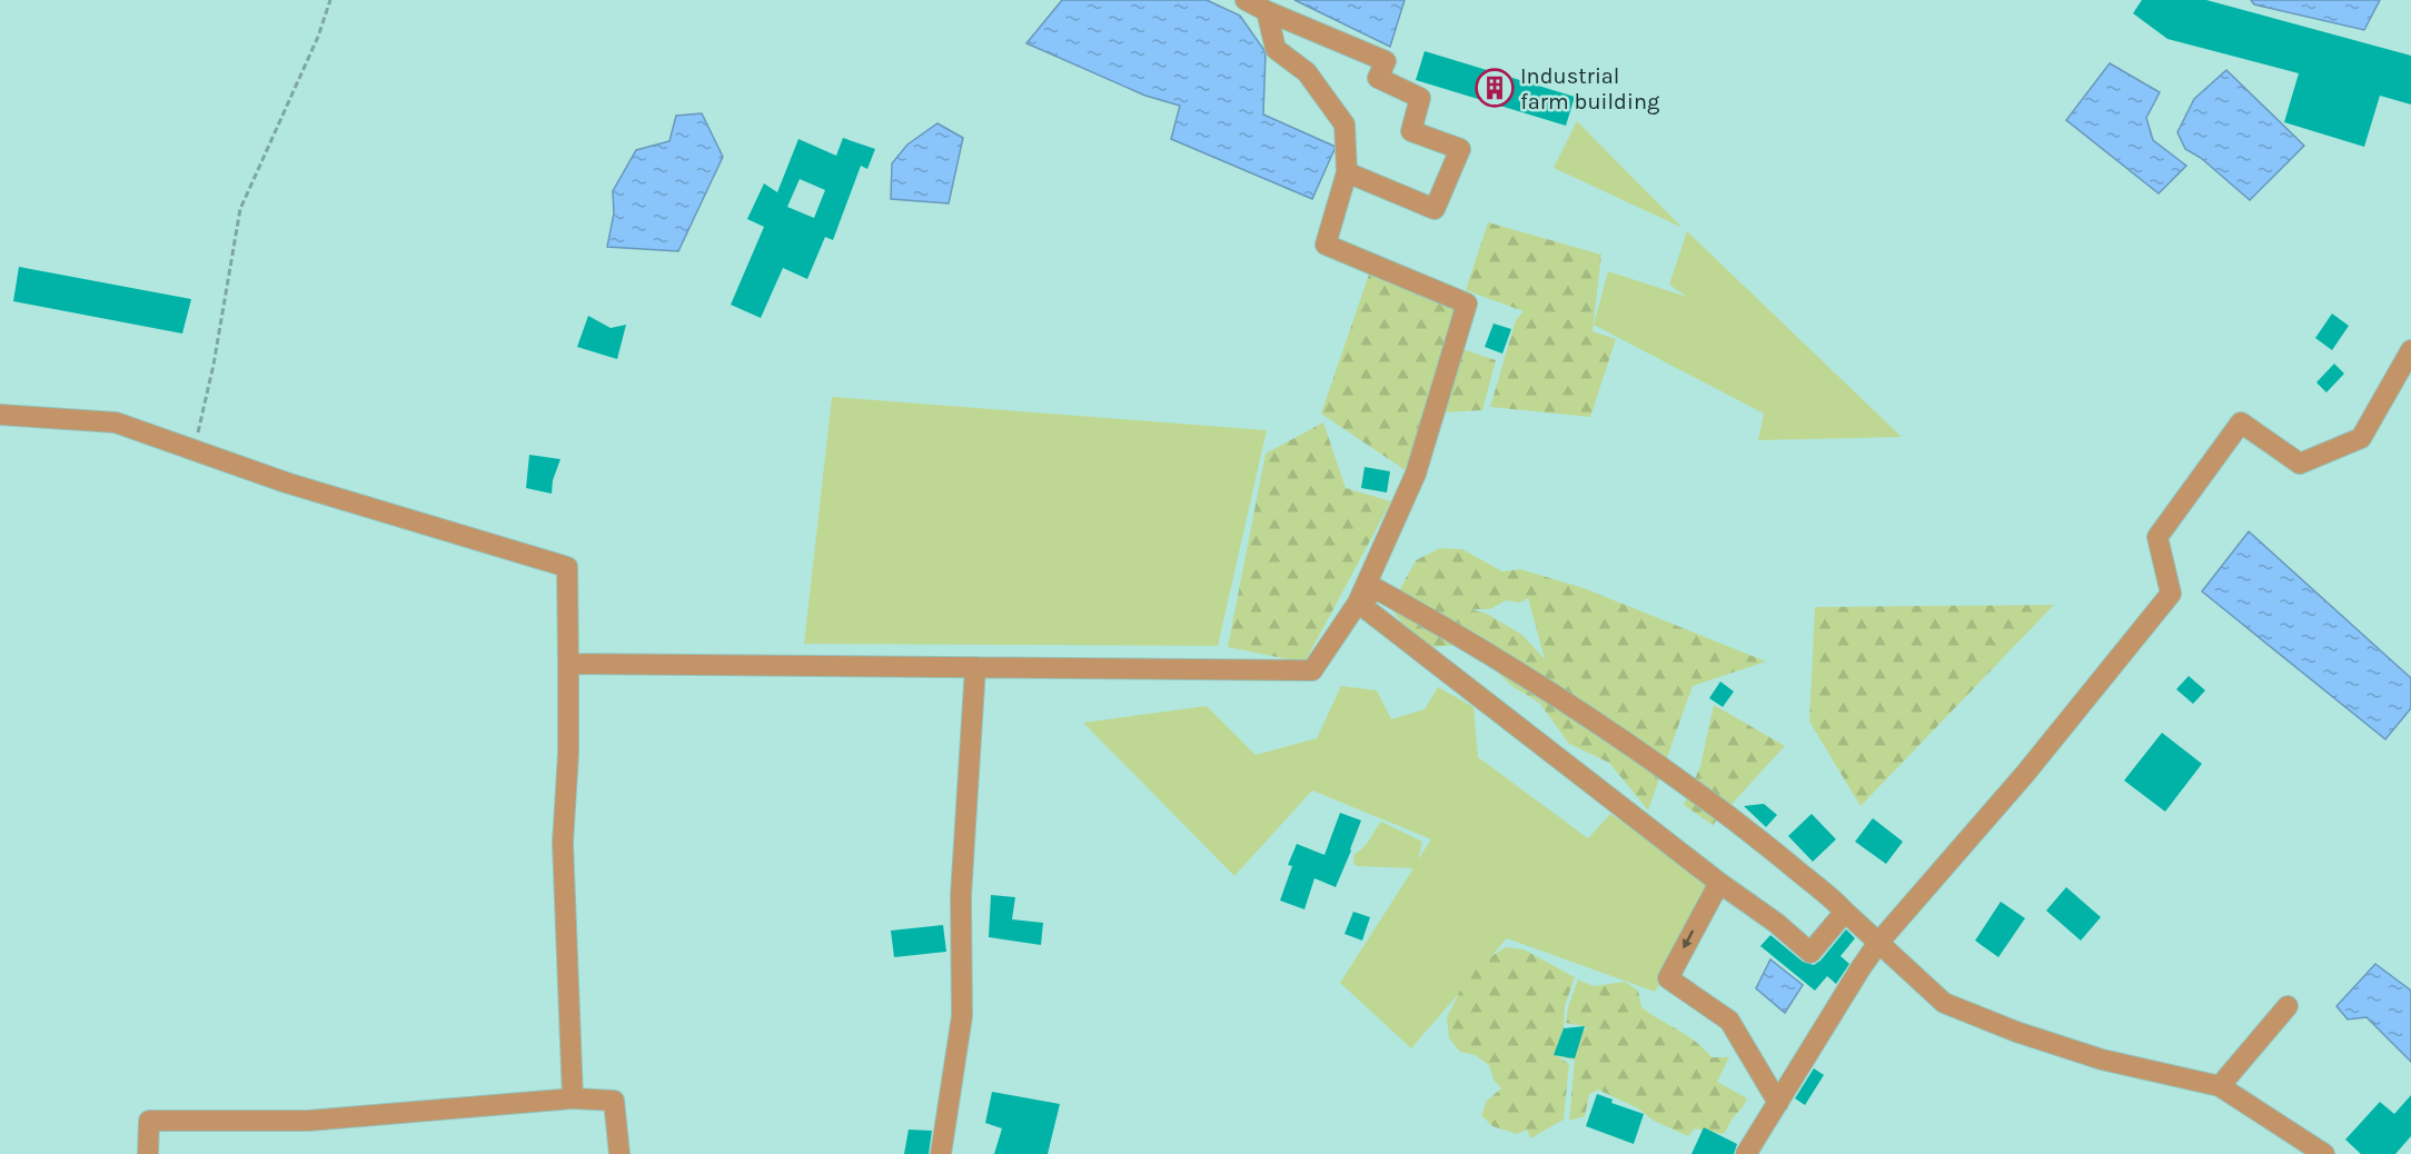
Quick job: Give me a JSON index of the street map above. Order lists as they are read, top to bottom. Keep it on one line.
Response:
{"places":{"building":["Industrial farm building"]}}
